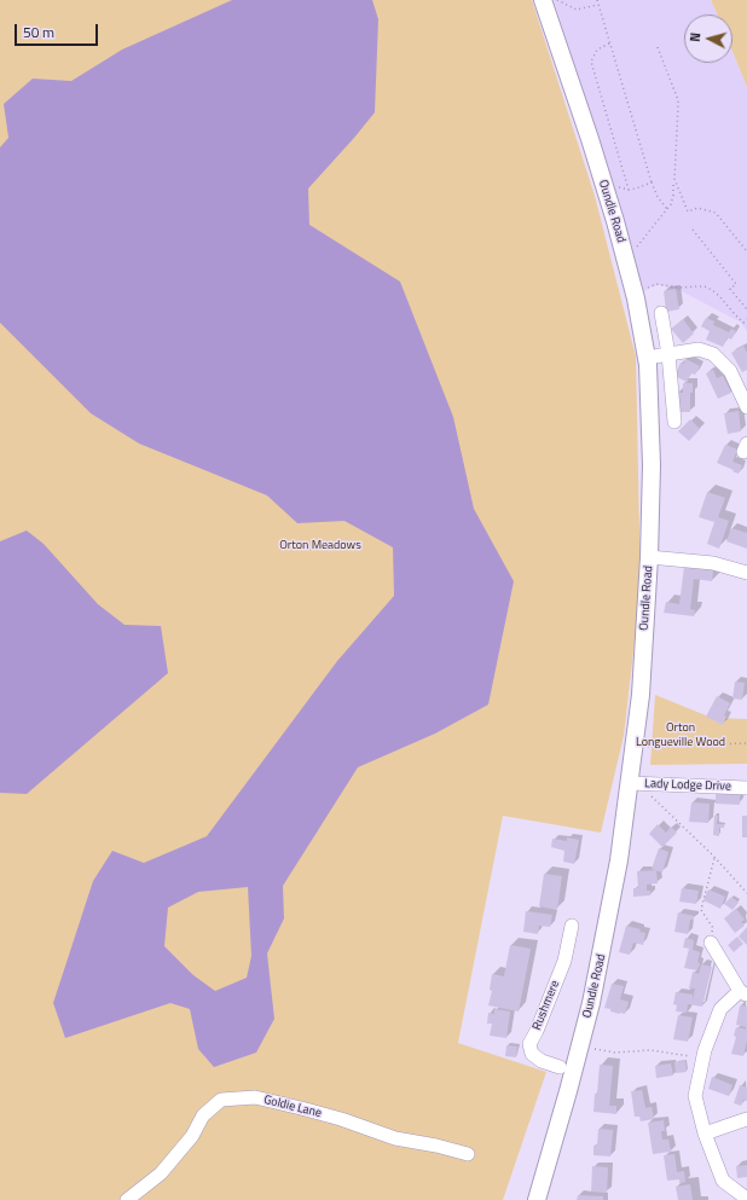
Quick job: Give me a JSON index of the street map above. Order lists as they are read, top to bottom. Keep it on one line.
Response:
{"streets":{"main road":["Oundle Road"],"street":["Lady Lodge Drive","Rushmere","Goldie Lane"]},"crossings":[["Oundle Road","Lady Lodge Drive"]],"parks":["Orton Meadows","Orton Longueville Wood"],"scale_bar":"50 m","north":"left"}
